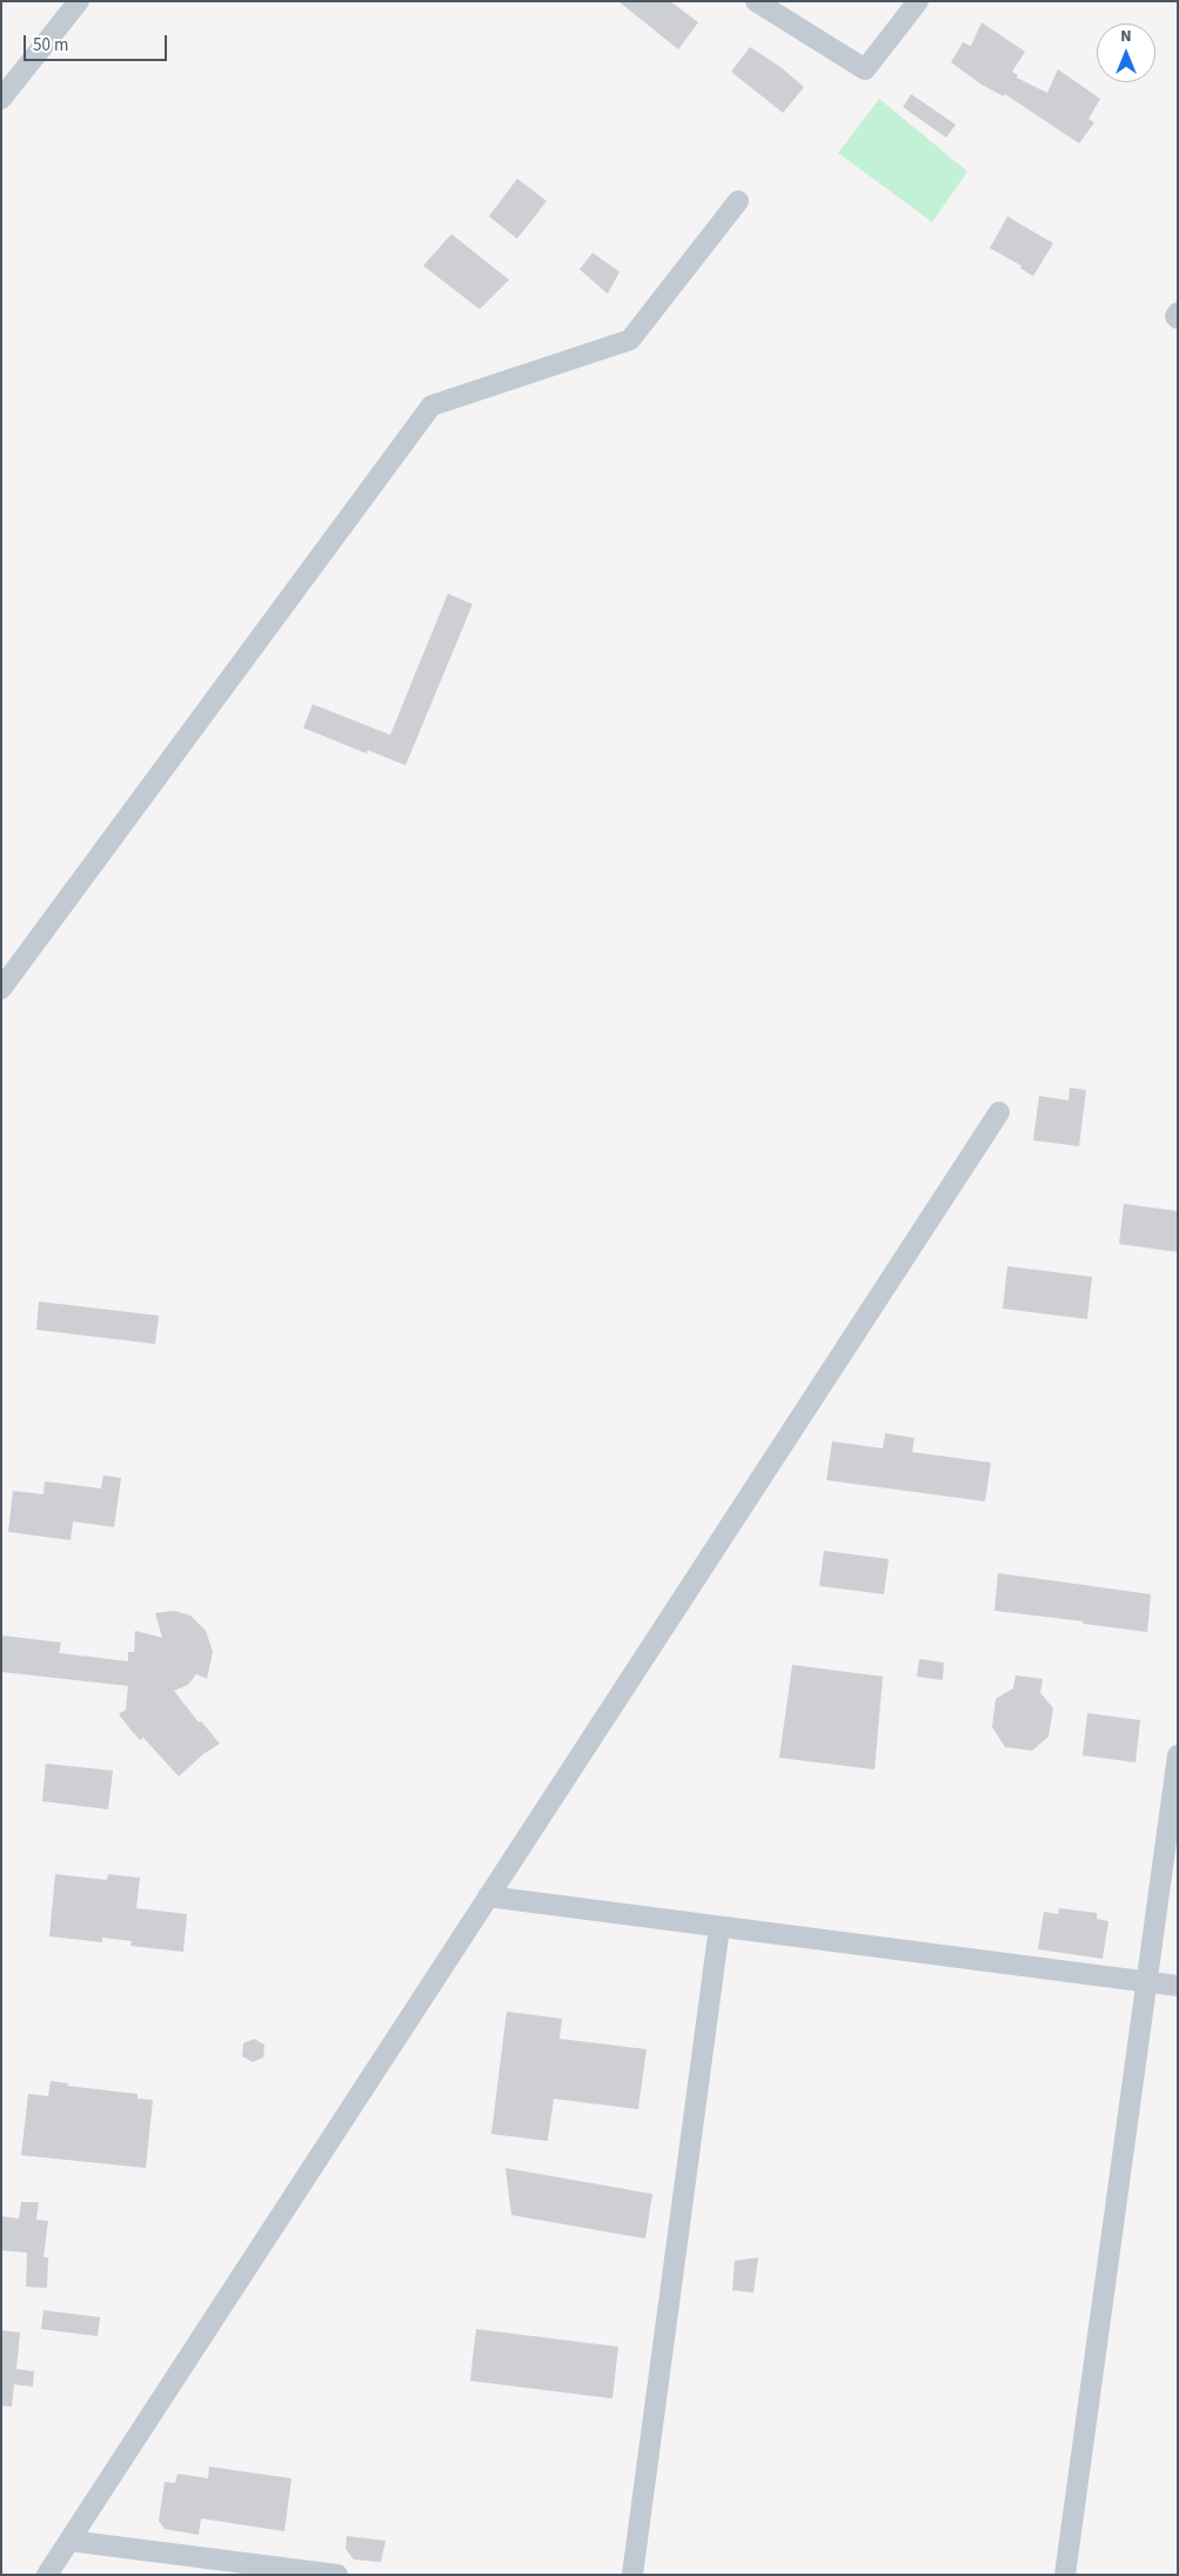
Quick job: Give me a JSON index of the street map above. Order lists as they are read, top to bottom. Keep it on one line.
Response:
{"scale_bar":"50 m","north":"top"}
